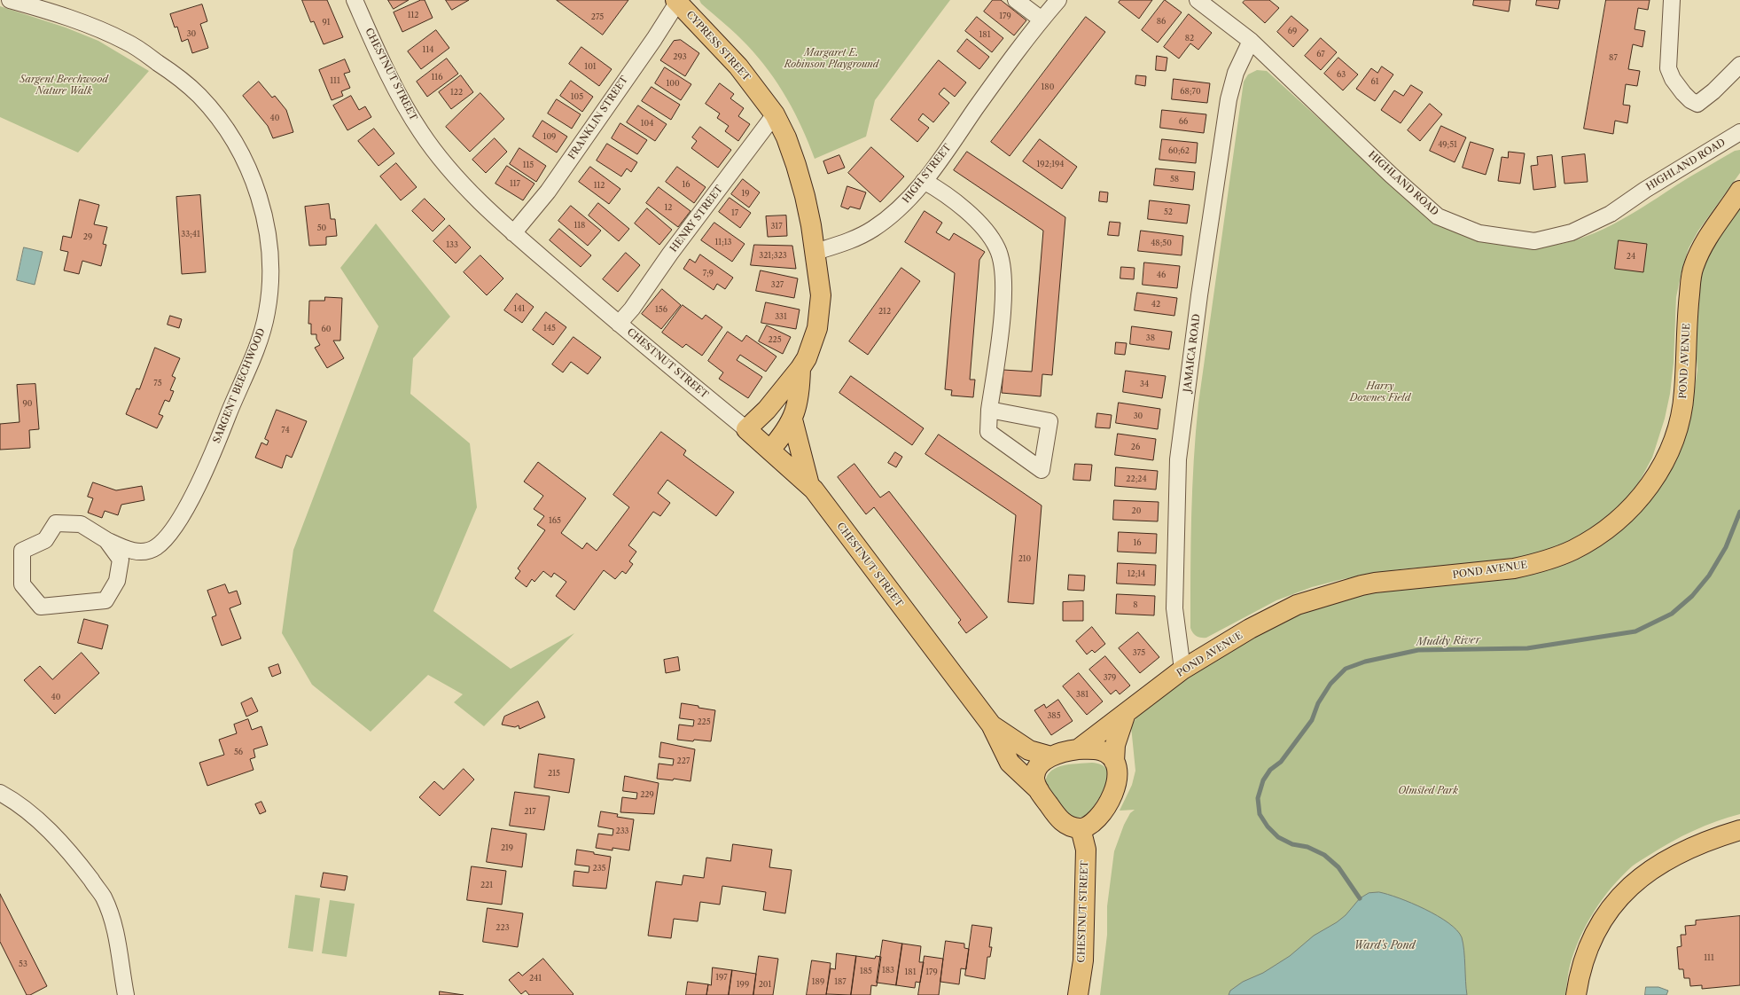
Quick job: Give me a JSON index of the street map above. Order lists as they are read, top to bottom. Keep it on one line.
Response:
{"streets":{"main road":["CYPRESS STREET","CHESTNUT STREET","POND AVENUE"],"street":["FRANKLIN STREET","HIGHLAND ROAD","HIGH STREET","HENRY STREET","JAMAICA ROAD","SARGENT BEECHWOOD"]},"crossings":[["CYPRESS STREET","FRANKLIN STREET"],["CYPRESS STREET","HIGH STREET"],["CYPRESS STREET","HENRY STREET"],["CHESTNUT STREET","FRANKLIN STREET"],["CHESTNUT STREET","HENRY STREET"],["CHESTNUT STREET","POND AVENUE"],["HIGHLAND ROAD","JAMAICA ROAD"],["JAMAICA ROAD","POND AVENUE"]],"water":["Muddy River","Ward's Pond"],"parks":["Margaret E. Robinson Playground","Sargent Beechwood Nature Walk","Harry Downes Field","Olmsted Park"],"house_numbers":["112","179","275","86","91","69","30","181","82","114","67","293","87","101","63","116","111","61","100","180","68;70","122","105","40","66","104","109","49;51","60;62","192;194","115","58","117","16","112","19","12","52","17","118","317","50","33;41","29","11;13","48;50","133","321;323","24","7;9","46","327","42","141","156","212","331","145","60","38","225","75","34","90","30","74","26","22;24","20","165","16","210","12;14","8","375","379","381","40","385","225","56","227","215","229","217","233","219","235","221","223","111","53","183","185","181","179","197","241","189","187","199","201"]}
